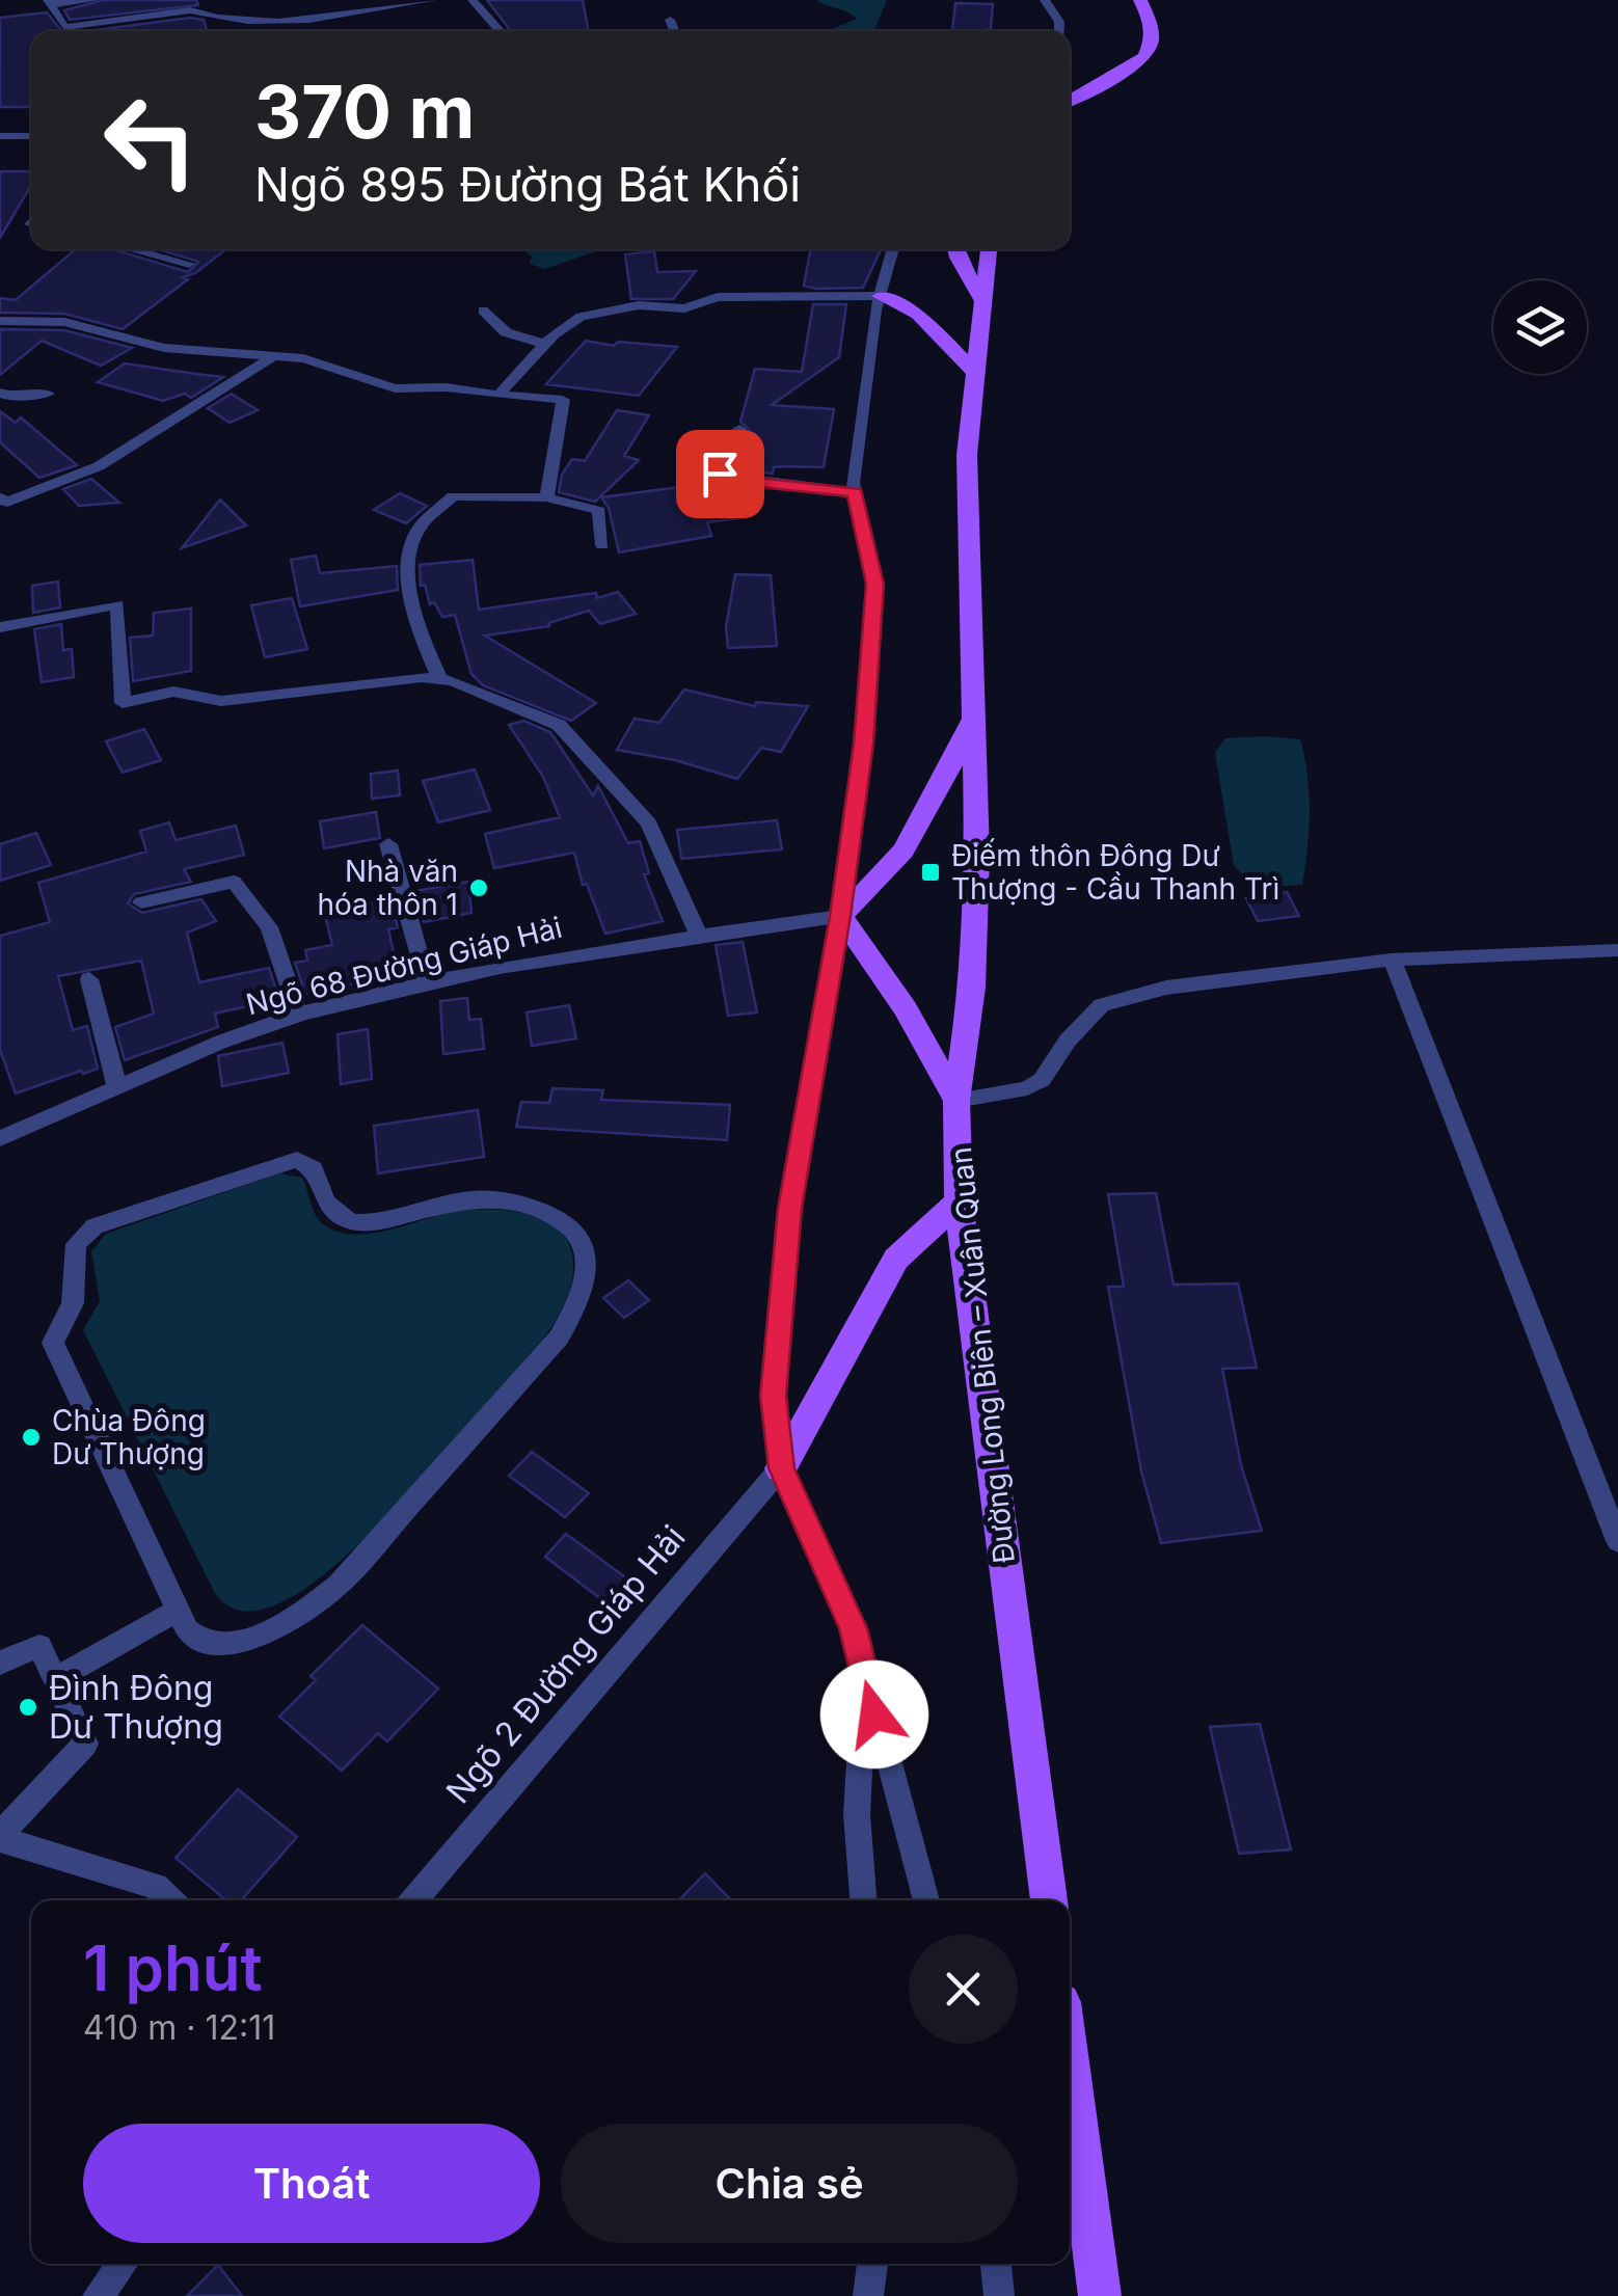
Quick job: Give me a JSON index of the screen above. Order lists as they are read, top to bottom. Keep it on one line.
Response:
{"streets":{"main road":["Đường Long Biên – Xuân Quan"],"street":["Ngõ 68 Đường Giáp Hải","Ngõ 2 Đường Giáp Hải"]},"places":{"transit":["Điếm thôn Đông Dư Thượng - Cầu Thanh Trì"],"other":["Nhà văn hóa thôn 1","Chùa Đông Dư Thượng","Đình Đông Dư Thượng"]},"page":{"turn":["370 m","Ngõ 895 Đường Bát Khối"],"heading":["1 phút","410 m · 12:11"],"buttons":["Thoát","Chia sẻ"]}}
